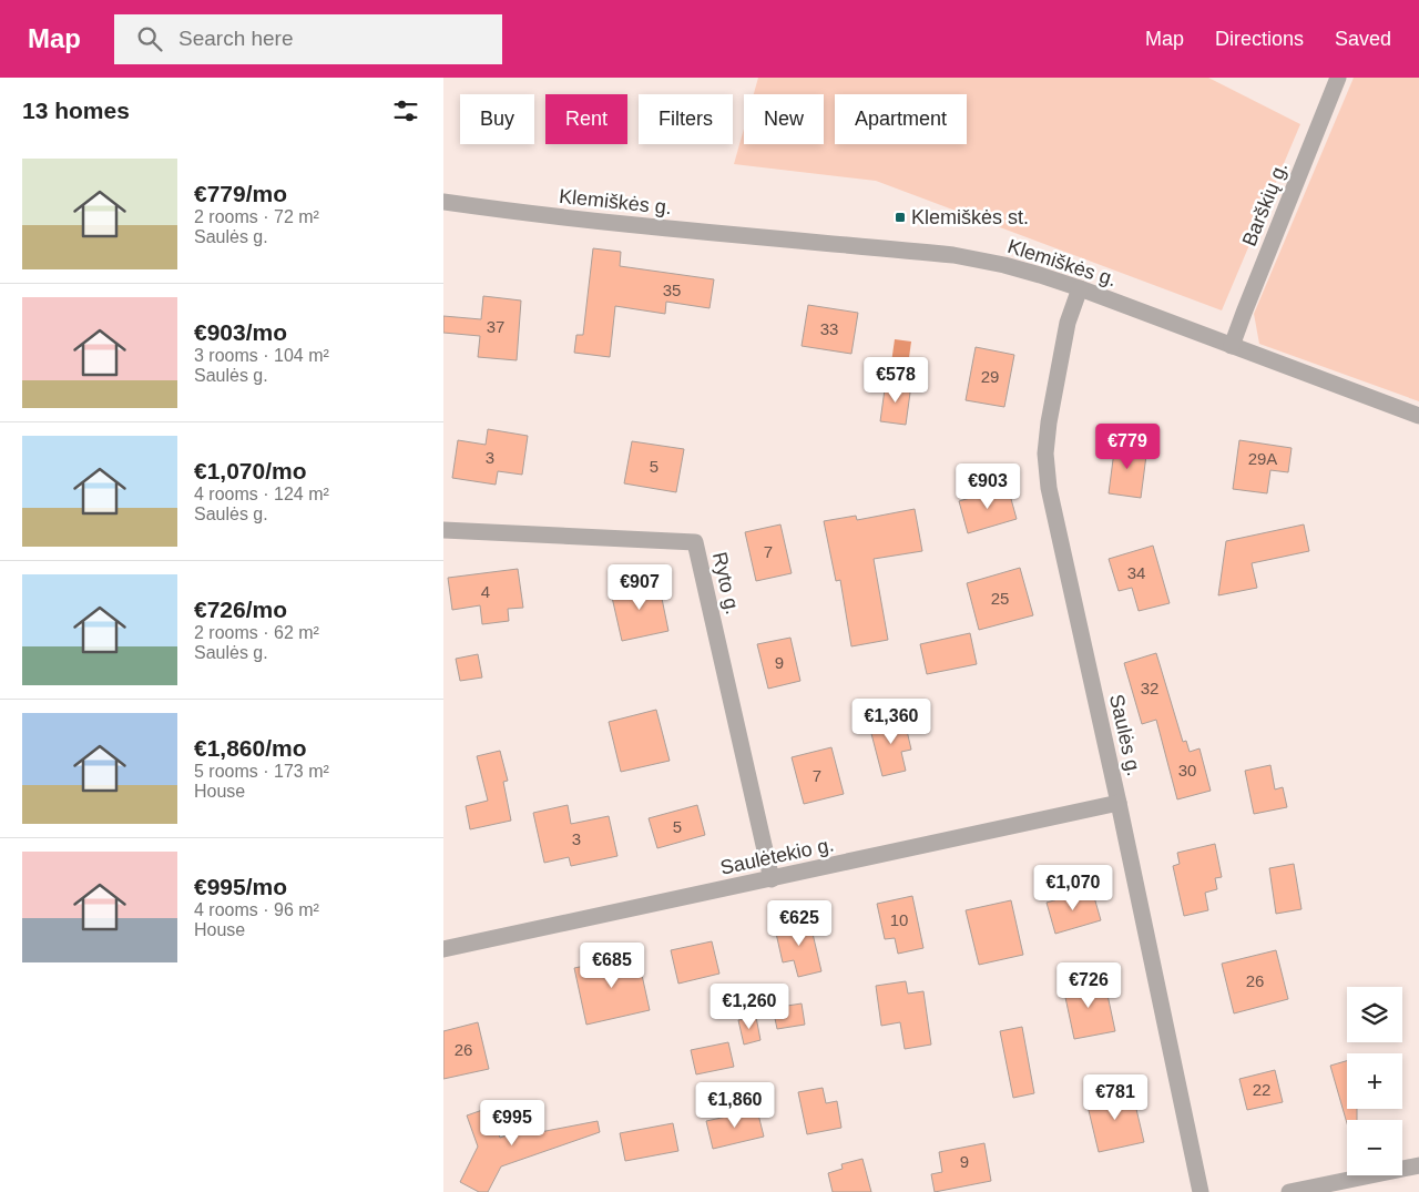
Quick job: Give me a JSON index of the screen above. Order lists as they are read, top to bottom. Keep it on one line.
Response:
{"streets":{"street":["Klemiškės g.","Barškių g.","Ryto g.","Saulės g.","Saulėtekio g."]},"crossings":[["Klemiškės g.","Barškių g."],["Klemiškės g.","Saulės g."],["Ryto g.","Saulėtekio g."],["Saulės g.","Saulėtekio g."]],"places":{"transit":["Klemiškės st."]},"house_numbers":["35","37","33","29","3","29A","5","7","34","4","25","9","32","30","7","5","3","10","26","26","22","9"],"page":{"header":"Map","search":"Search here","nav":["Map","Directions","Saved"],"heading":"13 homes","chip":["Buy","Rent","Filters","New","Apartment"],"list":[{"name":"€779/mo","note":"2 rooms · 72 m² · Saulės g."},{"name":"€903/mo","note":"3 rooms · 104 m² · Saulės g."},{"name":"€1,070/mo","note":"4 rooms · 124 m² · Saulės g."},{"name":"€726/mo","note":"2 rooms · 62 m² · Saulės g."},{"name":"€1,860/mo","note":"5 rooms · 173 m² · House"},{"name":"€995/mo","note":"4 rooms · 96 m² · House"}],"price":["€578","€779","€903","€907","€1,360","€1,070","€625","€685","€726","€1,260","€781","€1,860","€995"],"map_buttons":["+","−"]}}
